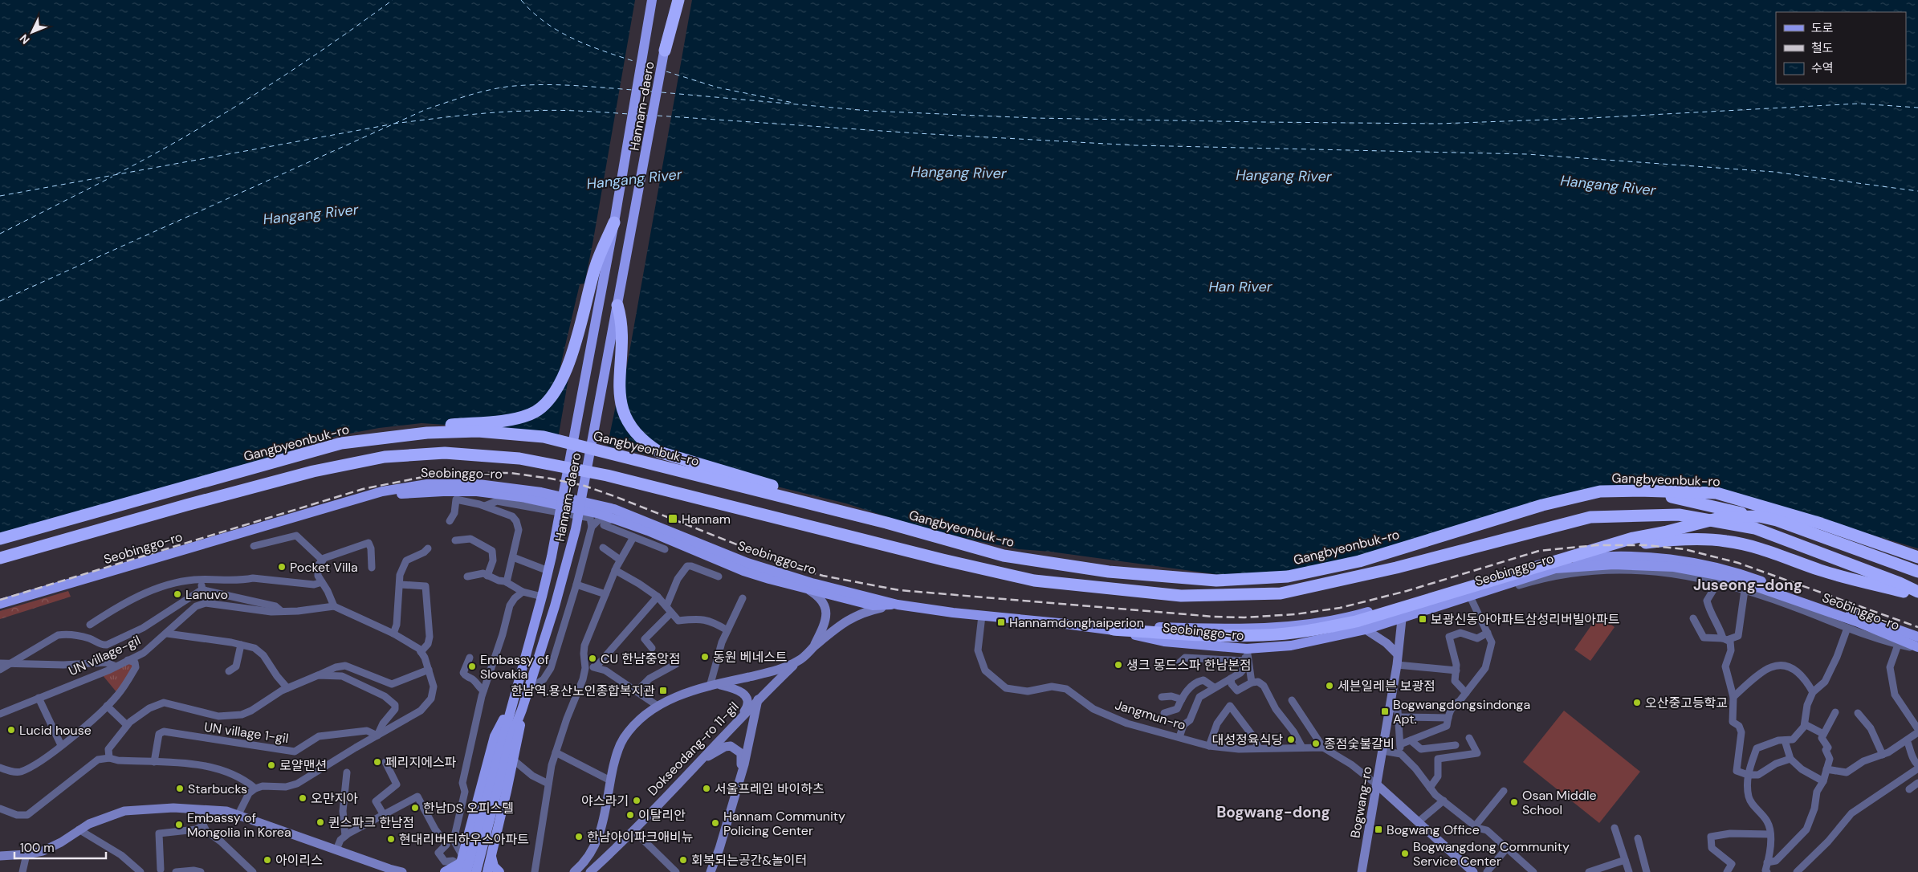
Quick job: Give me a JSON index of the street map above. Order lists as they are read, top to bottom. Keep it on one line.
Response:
{"streets":{"highway":["Gangbyeonbuk-ro"],"main road":["Hannam-daero","Seobinggo-ro","Dokseodang-ro 11-gil","Bogwang-ro"],"street":["UN village-gil","Jangmun-ro","UN village 1-gil"]},"crossings":[["Seobinggo-ro","Jangmun-ro"],["Seobinggo-ro","Dokseodang-ro 11-gil"],["Seobinggo-ro","Bogwang-ro"]],"districts":["Juseong-dong","Bogwang-dong"],"water":["Hangang River","Han River"],"places":{"transit":["Hannam","보광신동아아파트삼성리버빌아파트","Hannamdonghaiperion","한남역.용산노인종합복지관","Bogwangdongsindonga Apt.","Bogwang Office"],"other":["Pocket Villa","Lanuvo","동원 베네스트","CU 한남중앙점","생크 몽드스파 한남본점","Embassy of Slovakia","세븐일레븐 보광점","오산중고등학교","Lucid house","대성정육식당","종점숯불갈비","페리지에스파","로얄맨션","Starbucks","서울프레임 바이하츠","오만지아","야스라기","Osan Middle School","한남DS 오피스텔","이탈리안","퀸스파크 한남점","Hannam Community Policing Center","Embassy of Mongolia in Korea","한남아이파크애비뉴","현대리버티하우스아파트","Bogwangdong Community Service Center","아이리스","회복되는공간&놀이터"]},"legend":["도로","철도","수역"],"scale_bar":"100 m","north":"bottom left"}
